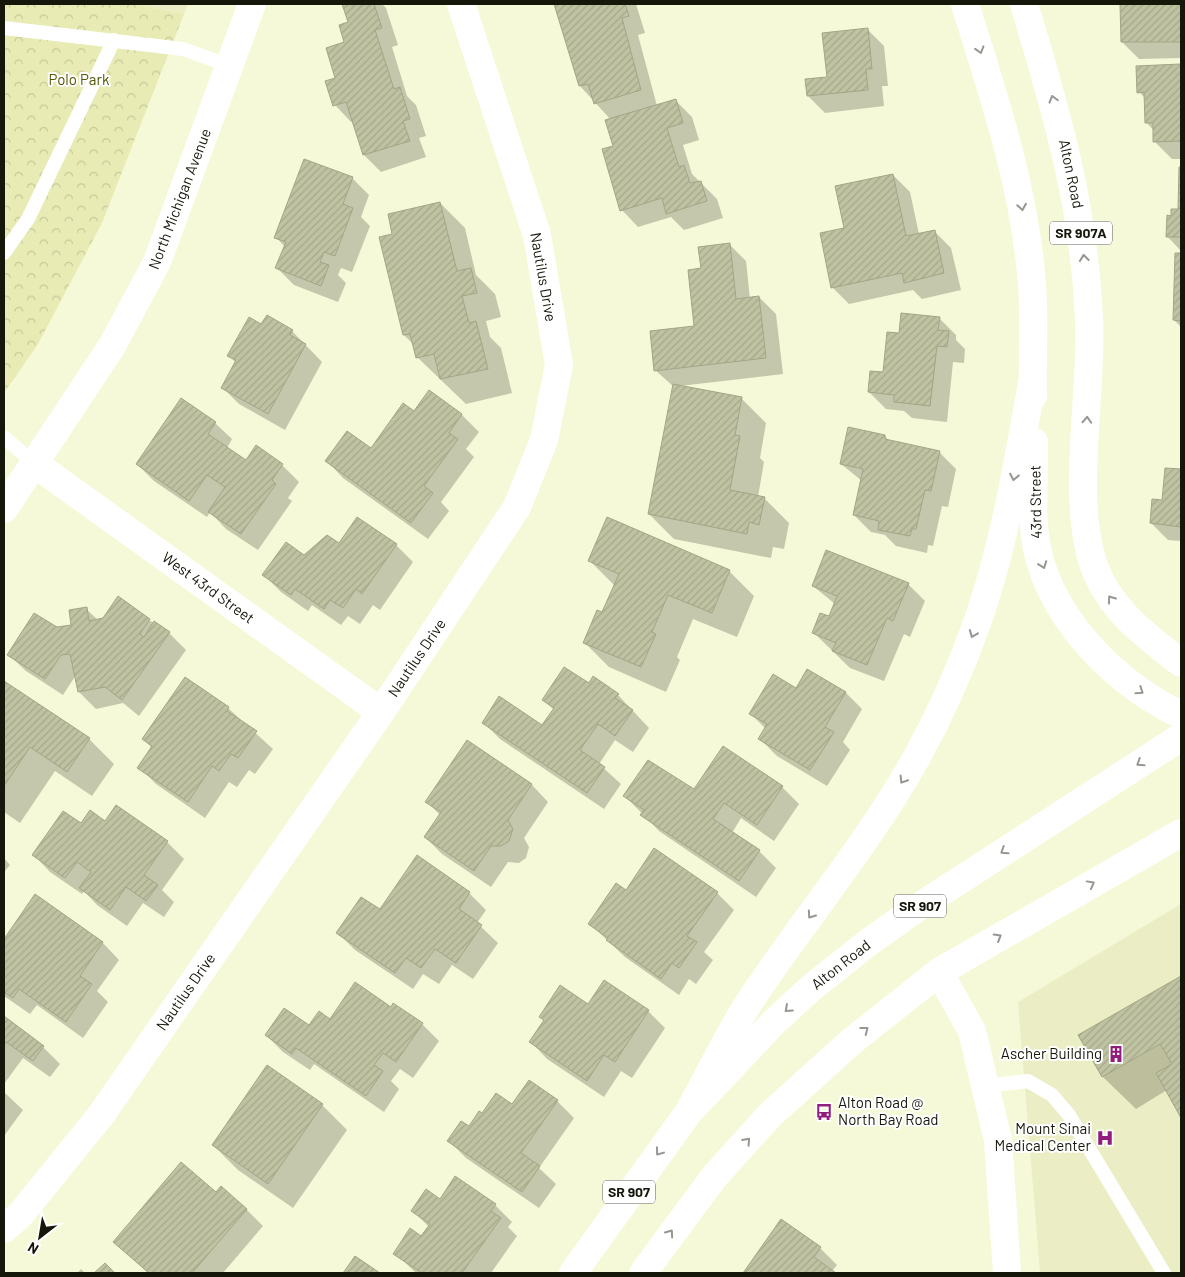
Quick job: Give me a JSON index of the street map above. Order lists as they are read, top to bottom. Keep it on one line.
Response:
{"streets":{"main road":["Alton Road","North Michigan Avenue","SR 907A","Nautilus Drive","43rd Street","West 43rd Street","SR 907"]},"crossings":[["Alton Road","SR 907A"],["North Michigan Avenue","West 43rd Street"],["SR 907A","43rd Street"],["Nautilus Drive","West 43rd Street"]],"one_way":["43rd Street"],"parks":["Polo Park"],"places":{"building":["Ascher Building"],"bus stop":["Alton Road @ North Bay Road"],"hospital":["Mount Sinai Medical Center"]},"north":"bottom left"}
